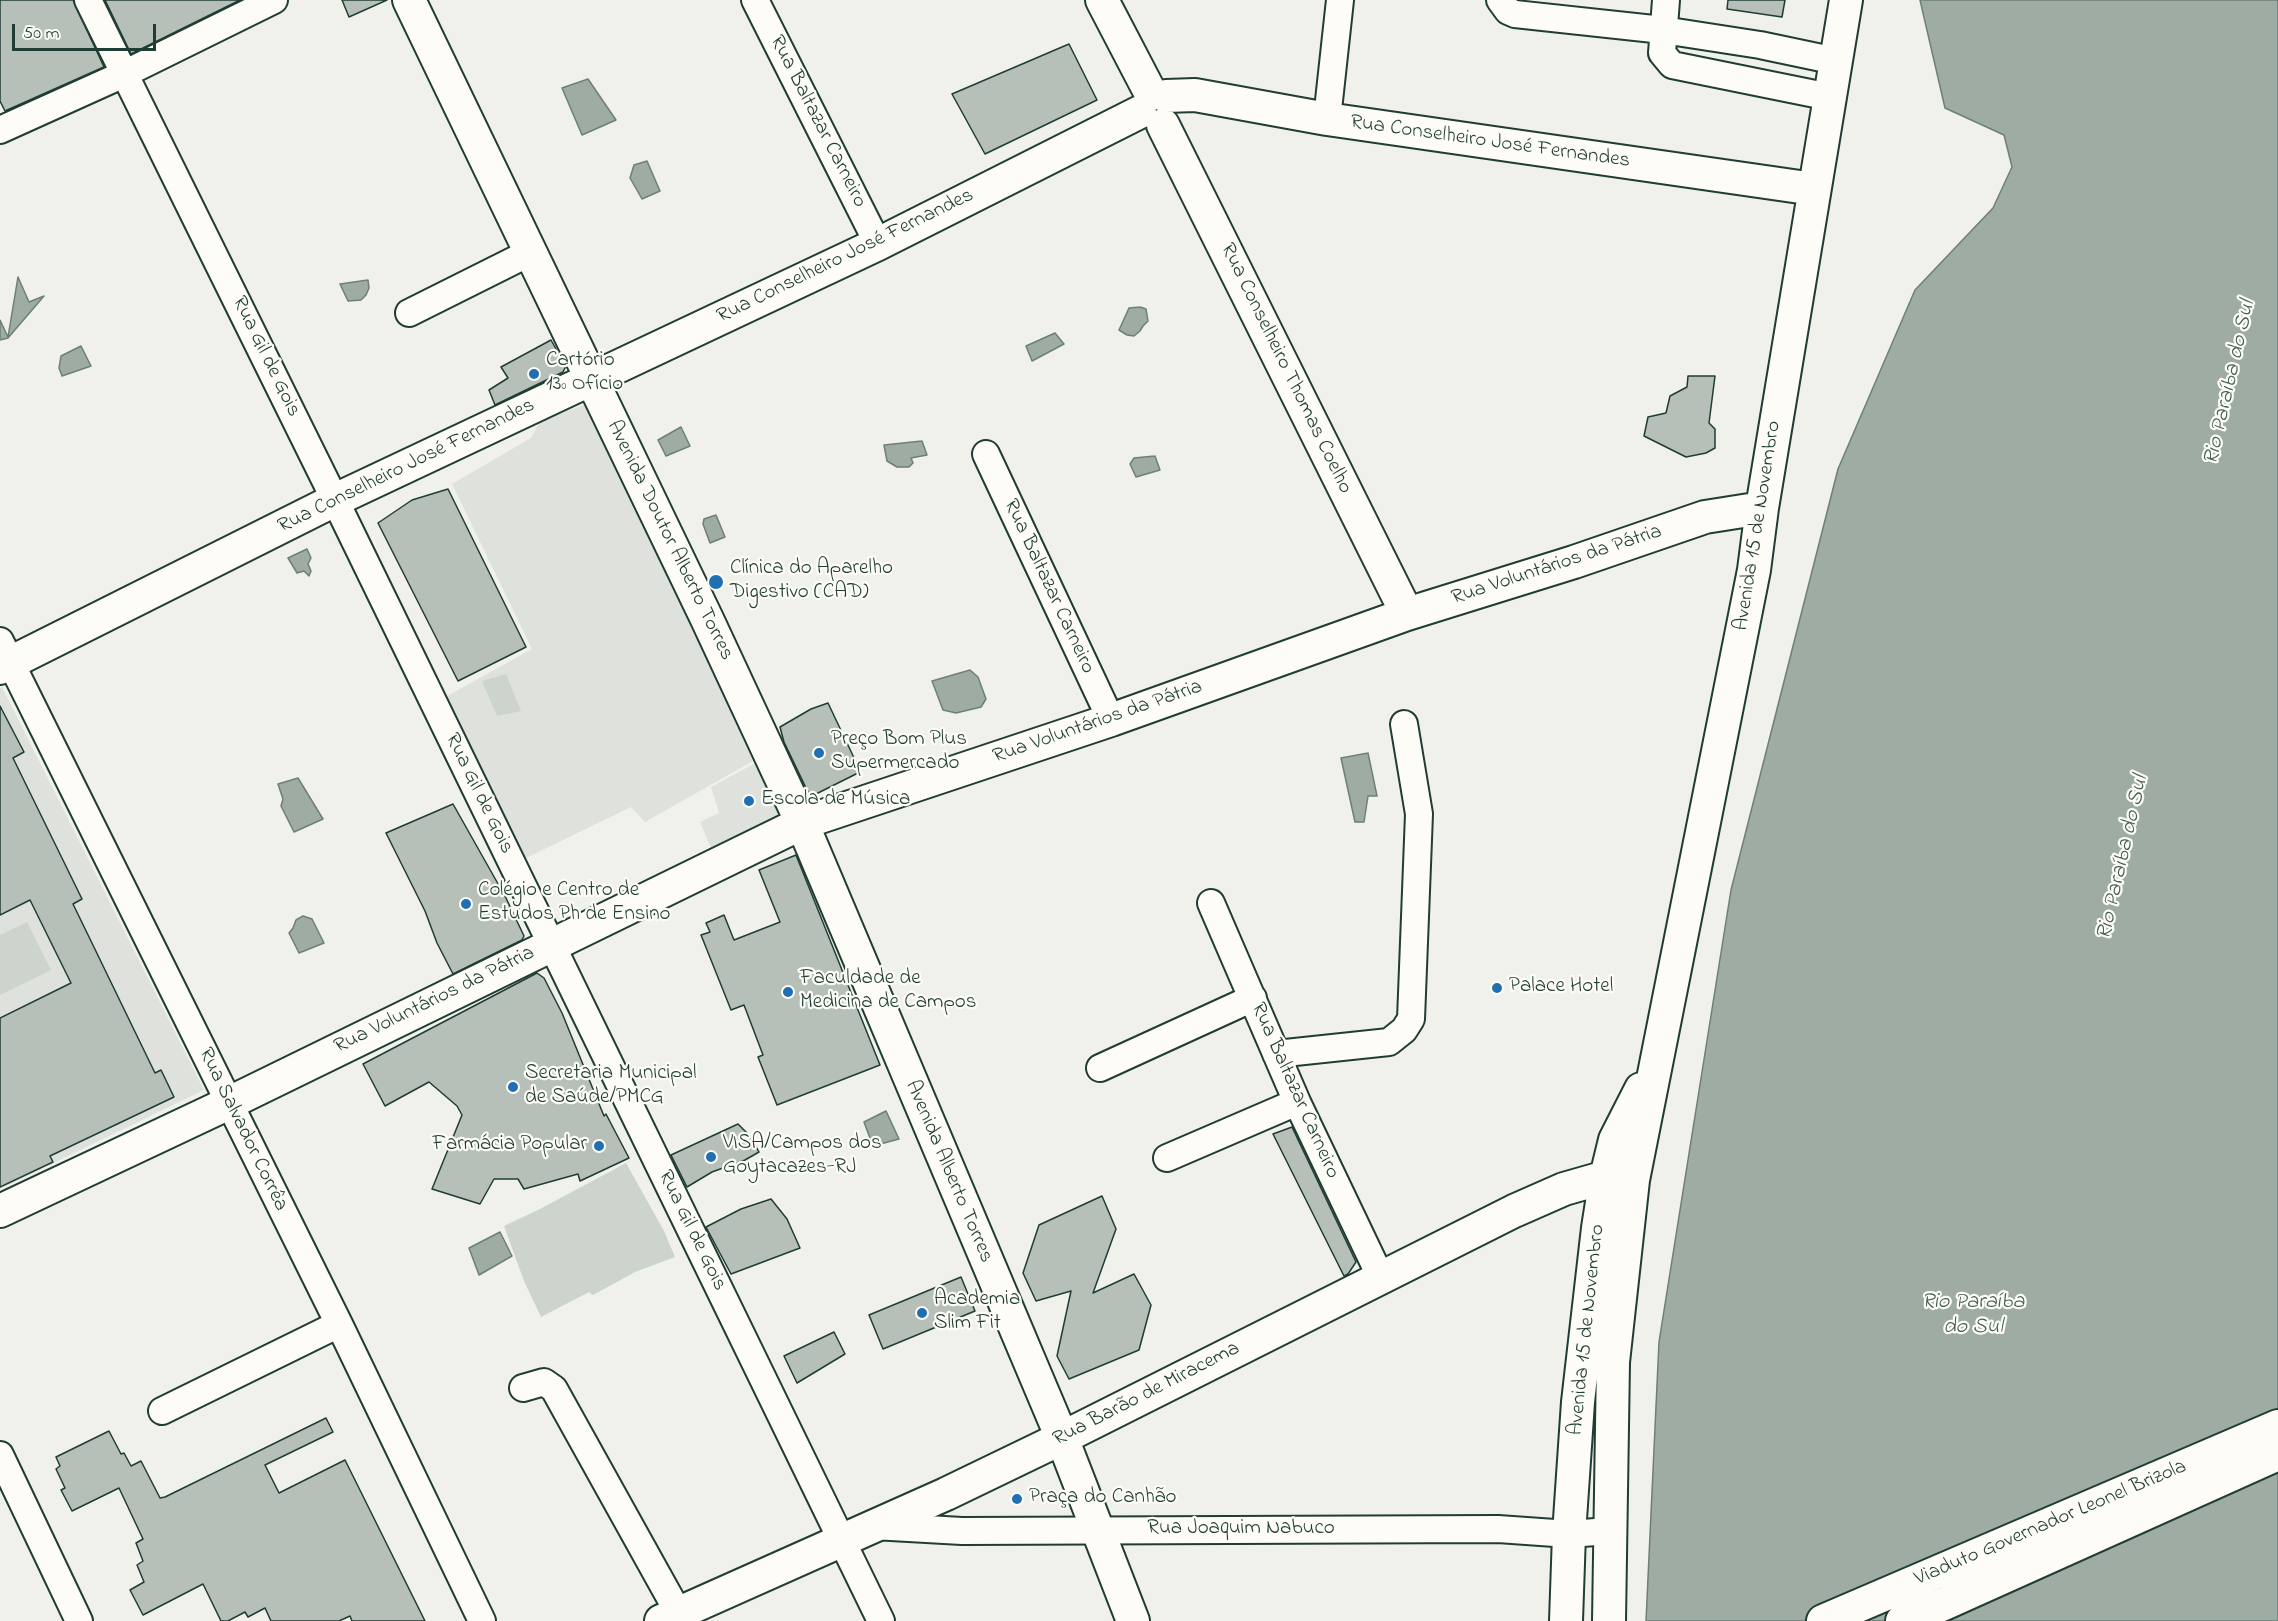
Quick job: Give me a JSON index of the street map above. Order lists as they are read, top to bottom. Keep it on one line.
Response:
{"streets":{"main road":["Rua Conselheiro José Fernandes","Rua Conselheiro Thomas Coelho","Avenida 15 de Novembro","Avenida Doutor Alberto Torres","Rua Voluntários da Pátria","Avenida Alberto Torres","Rua Barão de Miracema","Viaduto Governador Leonel Brizola"],"street":["Rua Baltazar Carneiro","Rua Gil de Gois","Rua Salvador Corrêa","Rua Joaquim Nabuco"]},"crossings":[["Rua Baltazar Carneiro","Rua Conselheiro José Fernandes"],["Rua Baltazar Carneiro","Rua Voluntários da Pátria"],["Rua Baltazar Carneiro","Rua Barão de Miracema"],["Rua Conselheiro José Fernandes","Rua Gil de Gois"],["Rua Conselheiro José Fernandes","Rua Conselheiro Thomas Coelho"],["Rua Conselheiro José Fernandes","Avenida 15 de Novembro"],["Rua Conselheiro José Fernandes","Avenida Doutor Alberto Torres"],["Rua Conselheiro José Fernandes","Rua Salvador Corrêa"],["Rua Gil de Gois","Rua Voluntários da Pátria"],["Rua Gil de Gois","Rua Barão de Miracema"],["Rua Conselheiro Thomas Coelho","Rua Voluntários da Pátria"],["Avenida 15 de Novembro","Rua Voluntários da Pátria"],["Avenida 15 de Novembro","Rua Barão de Miracema"],["Avenida 15 de Novembro","Rua Joaquim Nabuco"],["Avenida Doutor Alberto Torres","Rua Voluntários da Pátria"],["Avenida Doutor Alberto Torres","Avenida Alberto Torres"],["Rua Voluntários da Pátria","Rua Salvador Corrêa"],["Rua Voluntários da Pátria","Avenida Alberto Torres"],["Avenida Alberto Torres","Rua Barão de Miracema"],["Avenida Alberto Torres","Rua Joaquim Nabuco"],["Rua Barão de Miracema","Rua Joaquim Nabuco"]],"water":["Rio Paraíba do Sul"],"places":["Cartório 13º Ofício","Clínica do Aparelho Digestivo (CAD)","Preço Bom Plus Supermercado","Escola de Música","Colégio e Centro de Estudos Ph de Ensino","Palace Hotel","Faculdade de Medicina de Campos","Secretaria Municipal de Saúde/PMCG","Farmácia Popular","VISA/Campos dos Goytacazes-RJ","Academia Slim Fit","Praça do Canhão"],"scale_bar":"50 m"}
